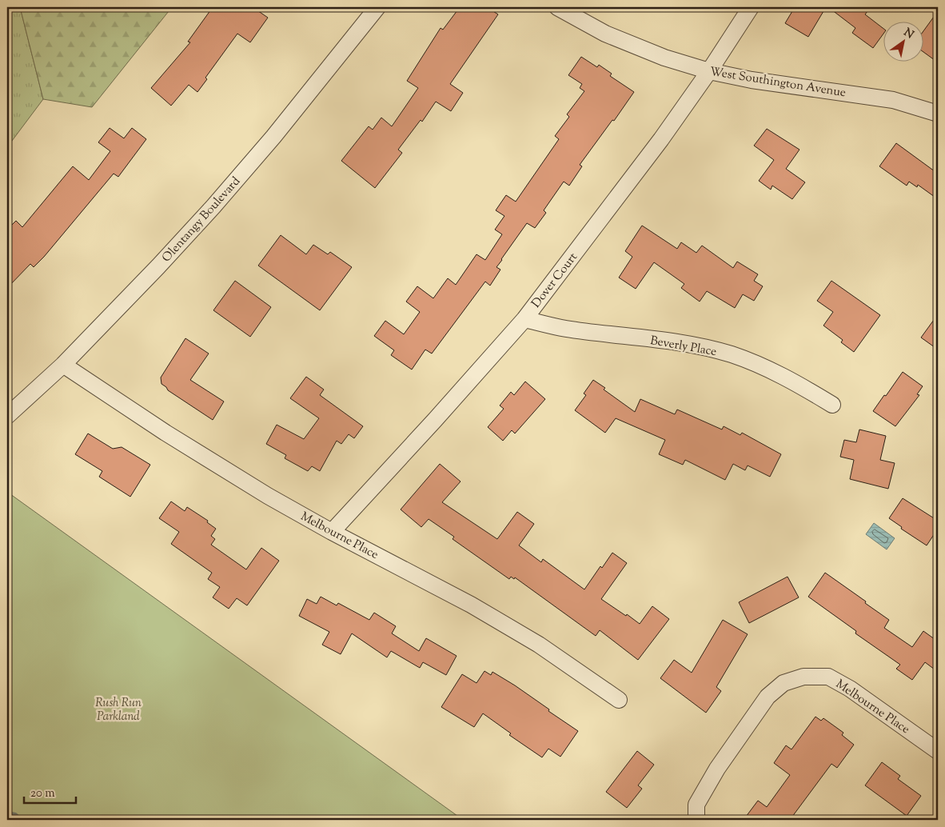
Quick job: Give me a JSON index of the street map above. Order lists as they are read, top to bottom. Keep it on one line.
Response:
{"streets":{"street":["West Southington Avenue","Olentangy Boulevard","Dover Court","Beverly Place","Melbourne Place"]},"crossings":[["West Southington Avenue","Dover Court"],["Olentangy Boulevard","Melbourne Place"],["Dover Court","Beverly Place"],["Dover Court","Melbourne Place"]],"parks":["Rush Run Parkland"],"scale_bar":"20 m","north":"top right"}
